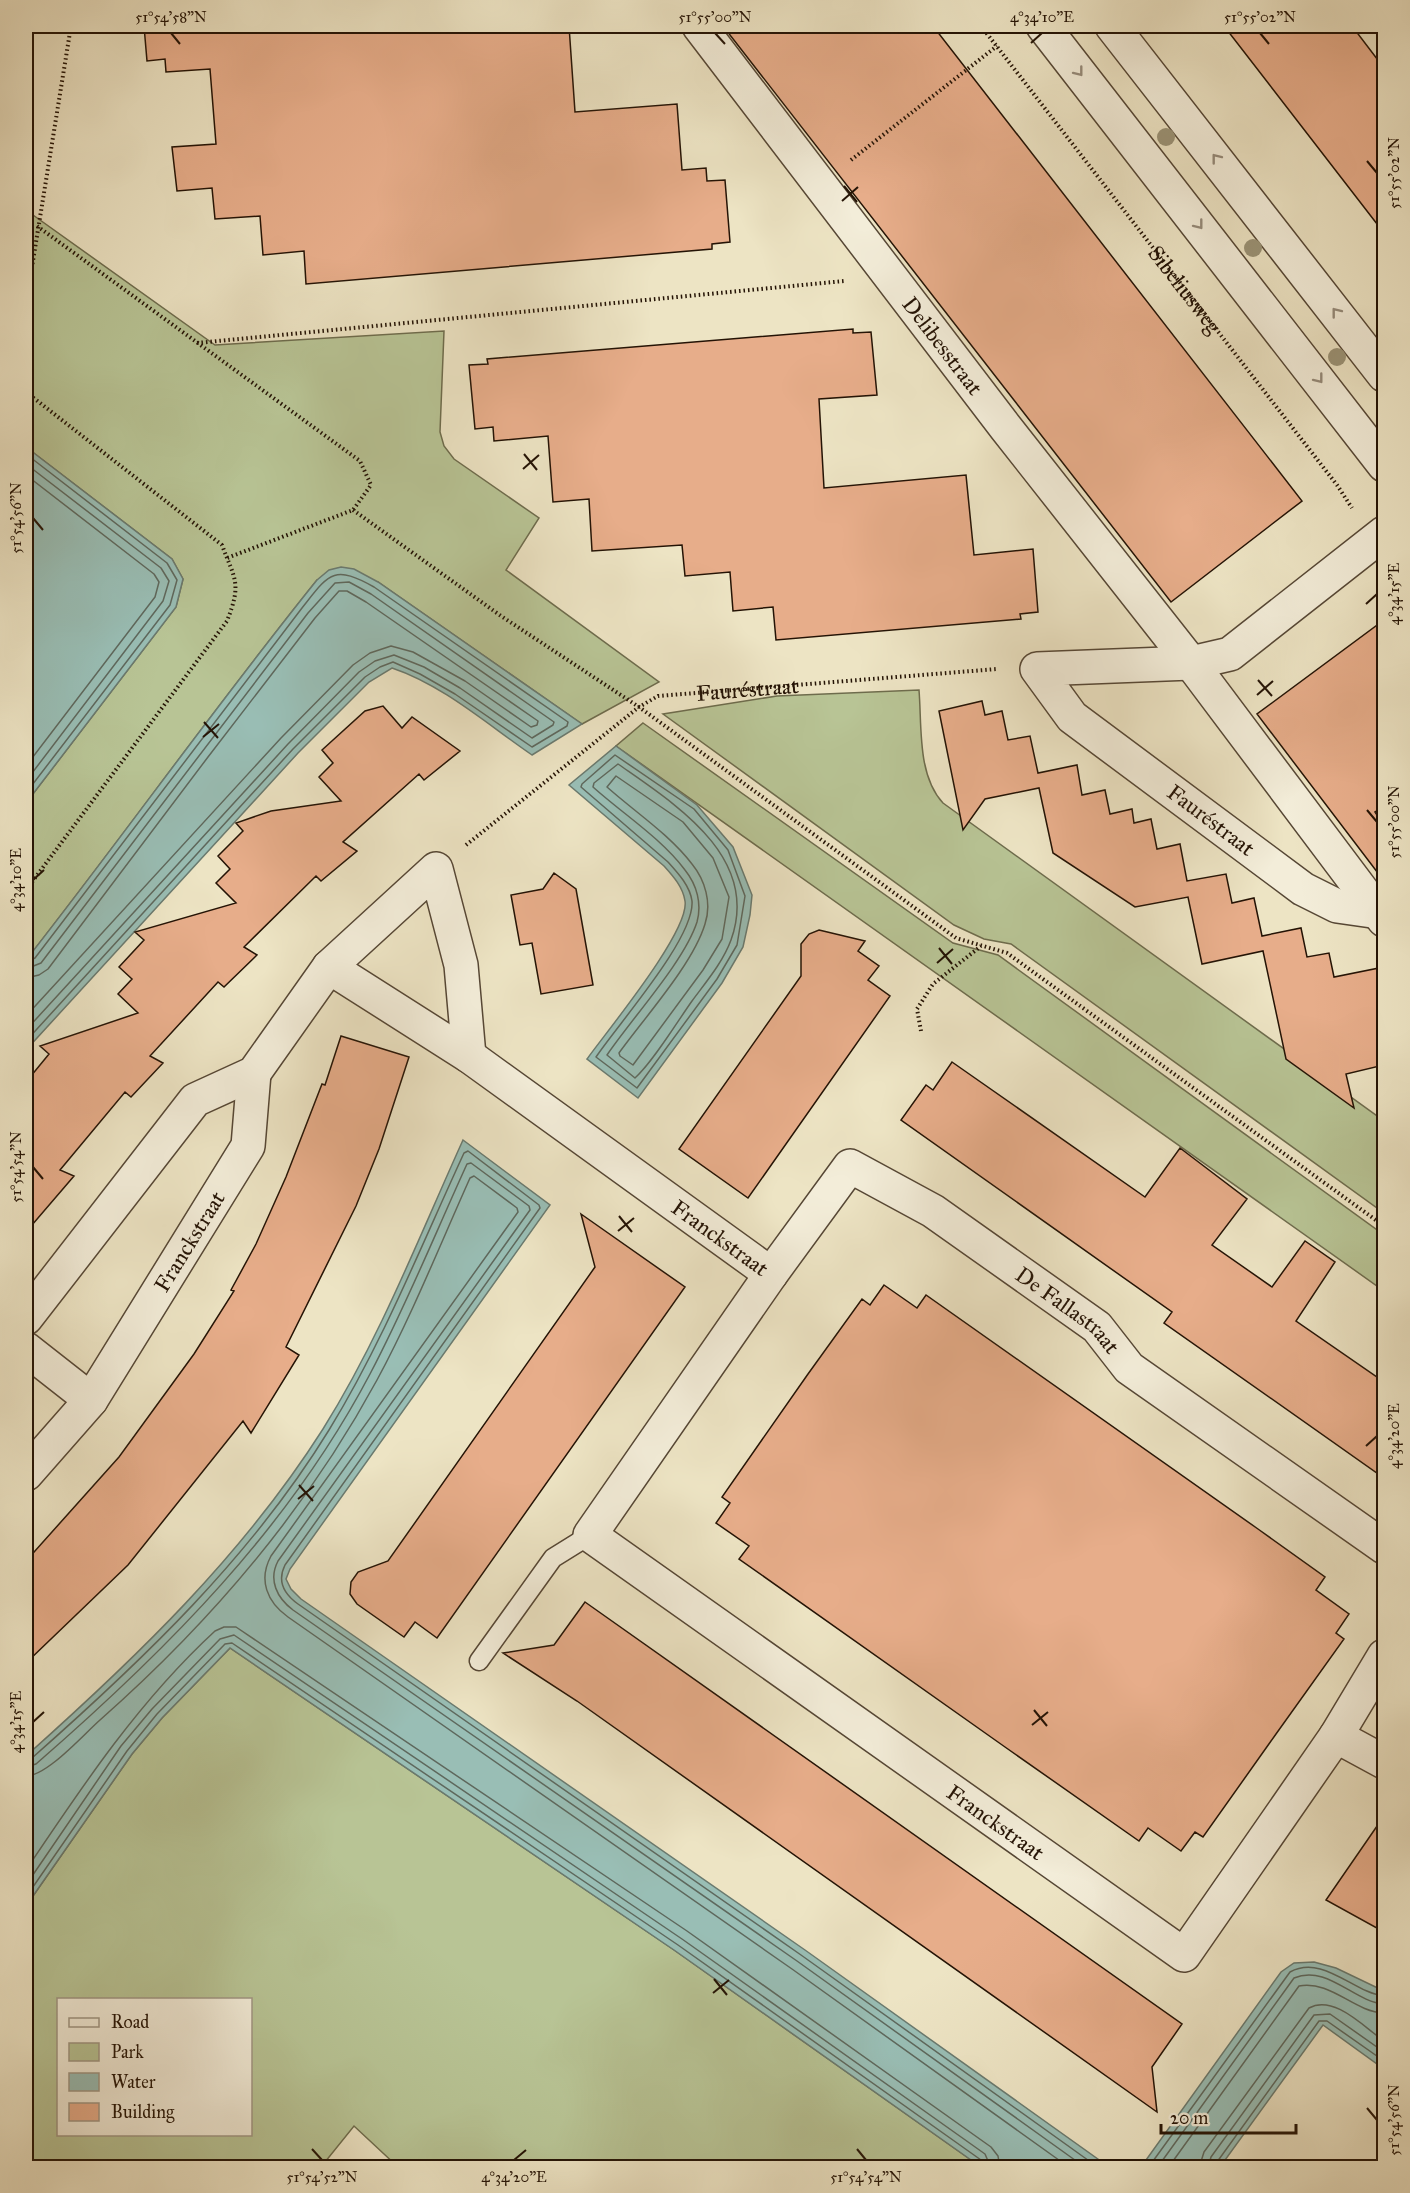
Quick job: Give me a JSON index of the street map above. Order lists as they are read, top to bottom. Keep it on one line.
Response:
{"streets":{"street":["Delibesstraat","Fauréstraat","Franckstraat","De Fallastraat"],"path":["Sibeliusweg"]},"crossings":[["Delibesstraat","Fauréstraat"],["Franckstraat","De Fallastraat"]],"legend":["Road","Park","Water","Building"],"scale_bar":"20 m","coordinates":["51°54'58\"N","51°55'00\"N","4°34'10\"E","51°55'02\"N","51°54'56\"N","4°34'15\"E","51°54'54\"N","4°34'20\"E","51°54'52\"N"]}
